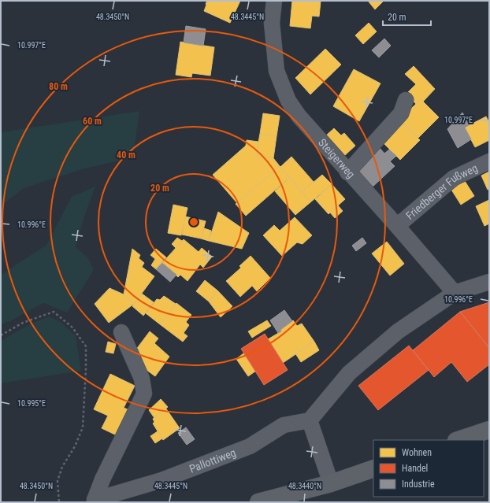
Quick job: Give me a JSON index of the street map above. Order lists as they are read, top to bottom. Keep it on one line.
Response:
{"streets":{"street":["Steigerweg","Friedberger Fußweg","Pallottiweg"]},"crossings":[["Steigerweg","Friedberger Fußweg"]],"legend":["Wohnen","Handel","Industrie"],"scale_bar":"20 m","coordinates":["48.3450°N","48.3445°N","10.997°E","10.996°E","10.995°E","48.3440°N"],"rings":["80 m","60 m","40 m","20 m"]}
